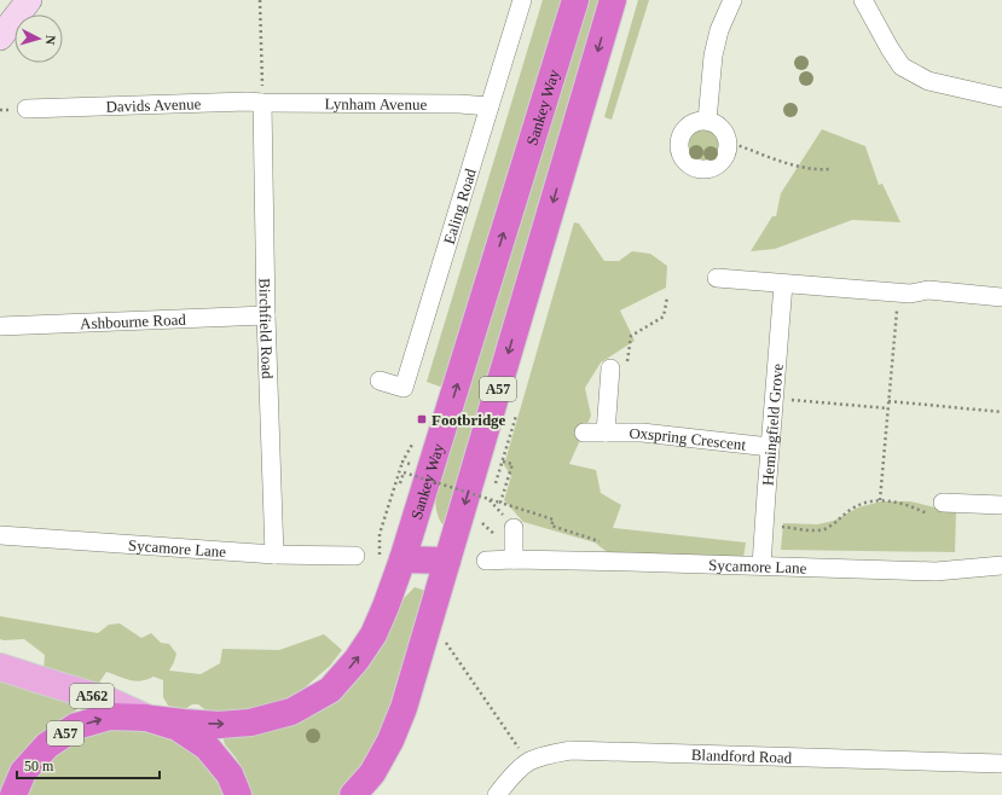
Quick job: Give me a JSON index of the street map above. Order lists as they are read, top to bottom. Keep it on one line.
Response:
{"streets":{"highway":["Sankey Way","A57"],"main road":["A562"],"street":["Lynham Avenue","Davids Avenue","Ealing Road","Ashbourne Road","Birchfield Road","Hemingfield Grove","Oxspring Crescent","Sycamore Lane","Blandford Road"]},"crossings":[["Lynham Avenue","Davids Avenue"],["Lynham Avenue","Ealing Road"],["Lynham Avenue","Birchfield Road"],["Davids Avenue","Birchfield Road"],["Sankey Way","A57"],["Sankey Way","A562"],["Ashbourne Road","Birchfield Road"],["Birchfield Road","Sycamore Lane"],["A57","A562"],["Hemingfield Grove","Oxspring Crescent"],["Hemingfield Grove","Sycamore Lane"]],"places":{"transit":["Footbridge"]},"scale_bar":"50 m","north":"right"}
